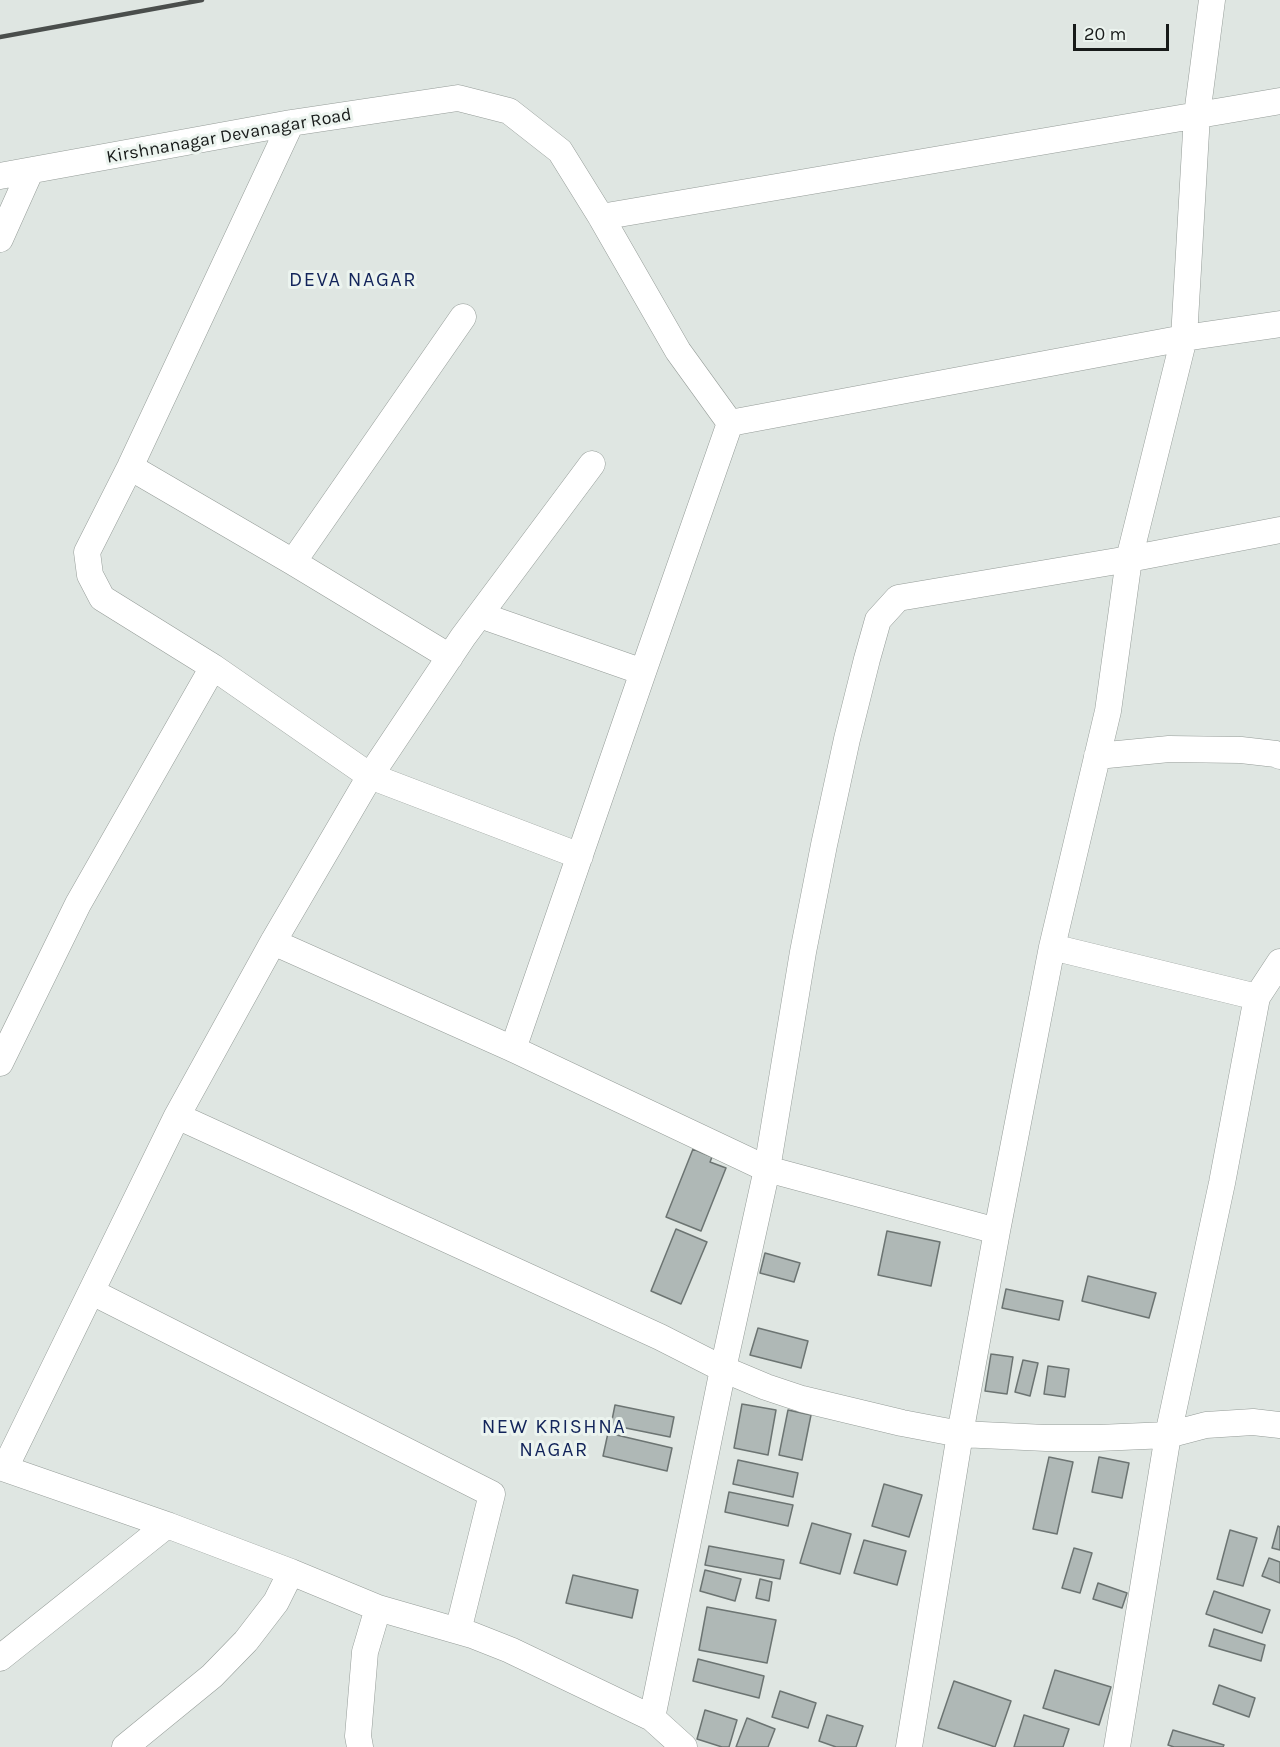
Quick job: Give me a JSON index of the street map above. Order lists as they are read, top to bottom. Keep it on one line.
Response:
{"streets":{"street":["Kirshnanagar Devanagar Road"]},"districts":["DEVA NAGAR","NEW KRISHNA NAGAR"],"scale_bar":"20 m"}
